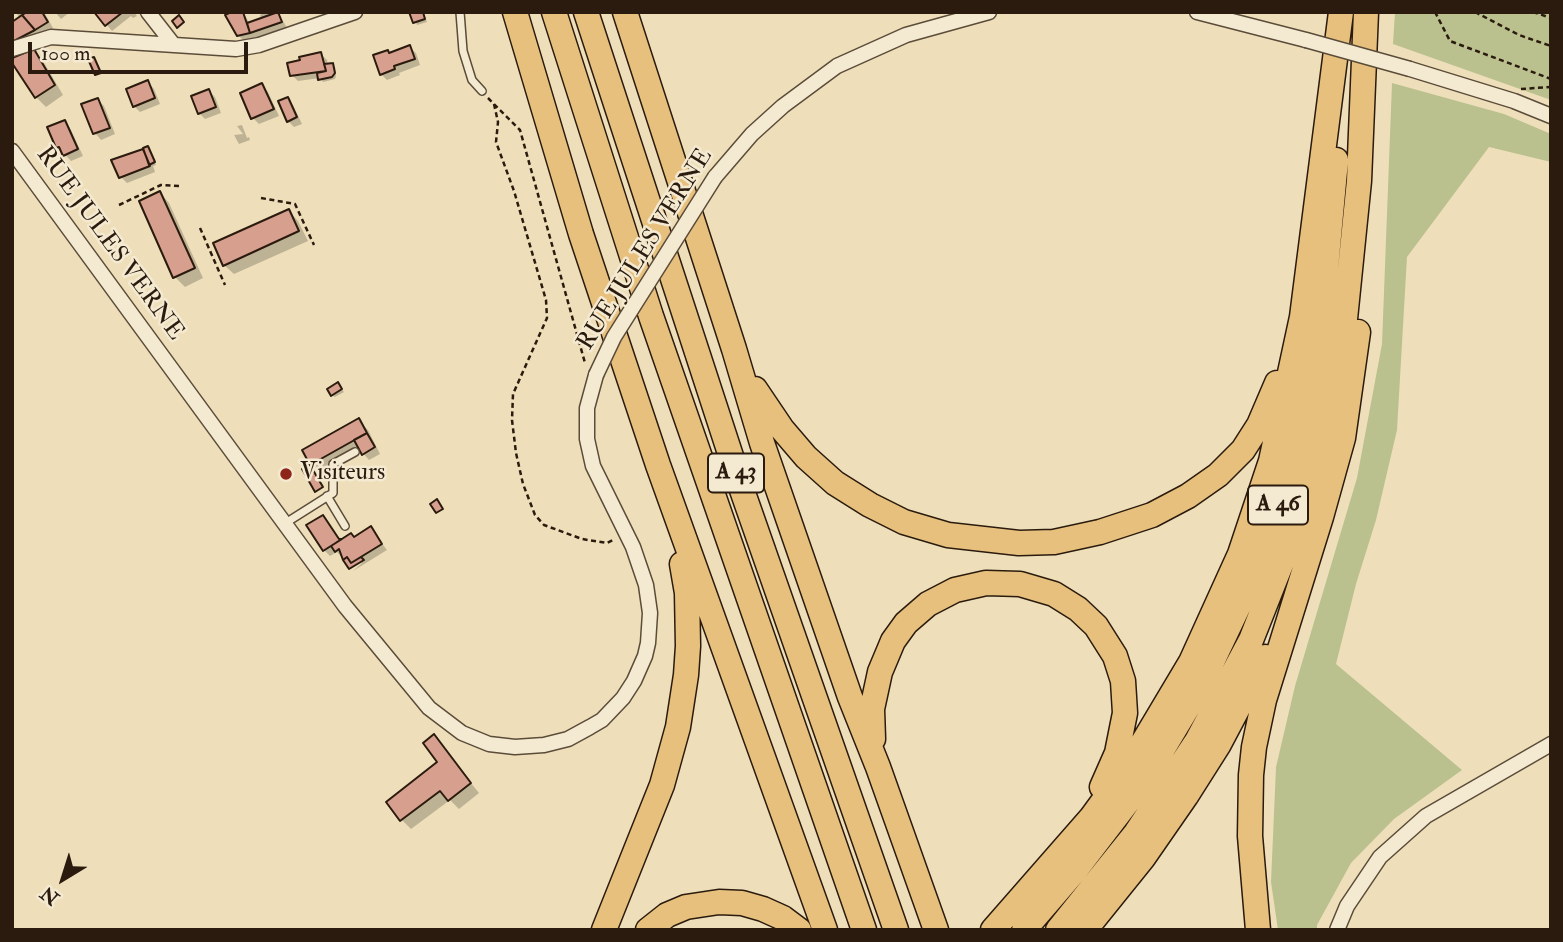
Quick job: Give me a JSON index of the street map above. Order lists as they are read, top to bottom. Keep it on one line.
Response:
{"streets":{"highway":["A 43","A 46"],"street":["RUE JULES VERNE"]},"places":["Visiteurs"],"scale_bar":"100 m","north":"bottom left"}
